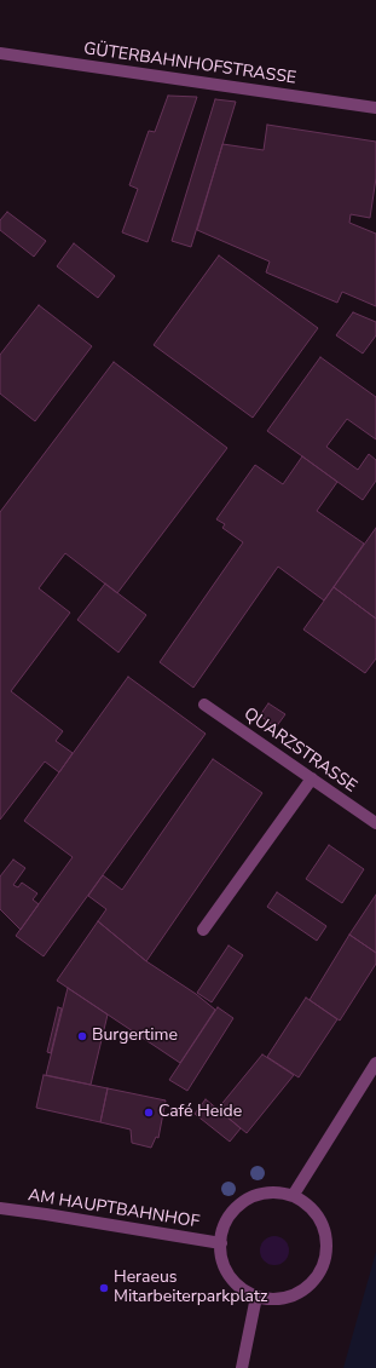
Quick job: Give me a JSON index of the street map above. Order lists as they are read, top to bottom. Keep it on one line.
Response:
{"streets":{"street":["GÜTERBAHNHOFSTRASSE","QUARZSTRASSE","AM HAUPTBAHNHOF"]},"places":["Burgertime","Café Heide","Heraeus Mitarbeiterparkplatz"]}
